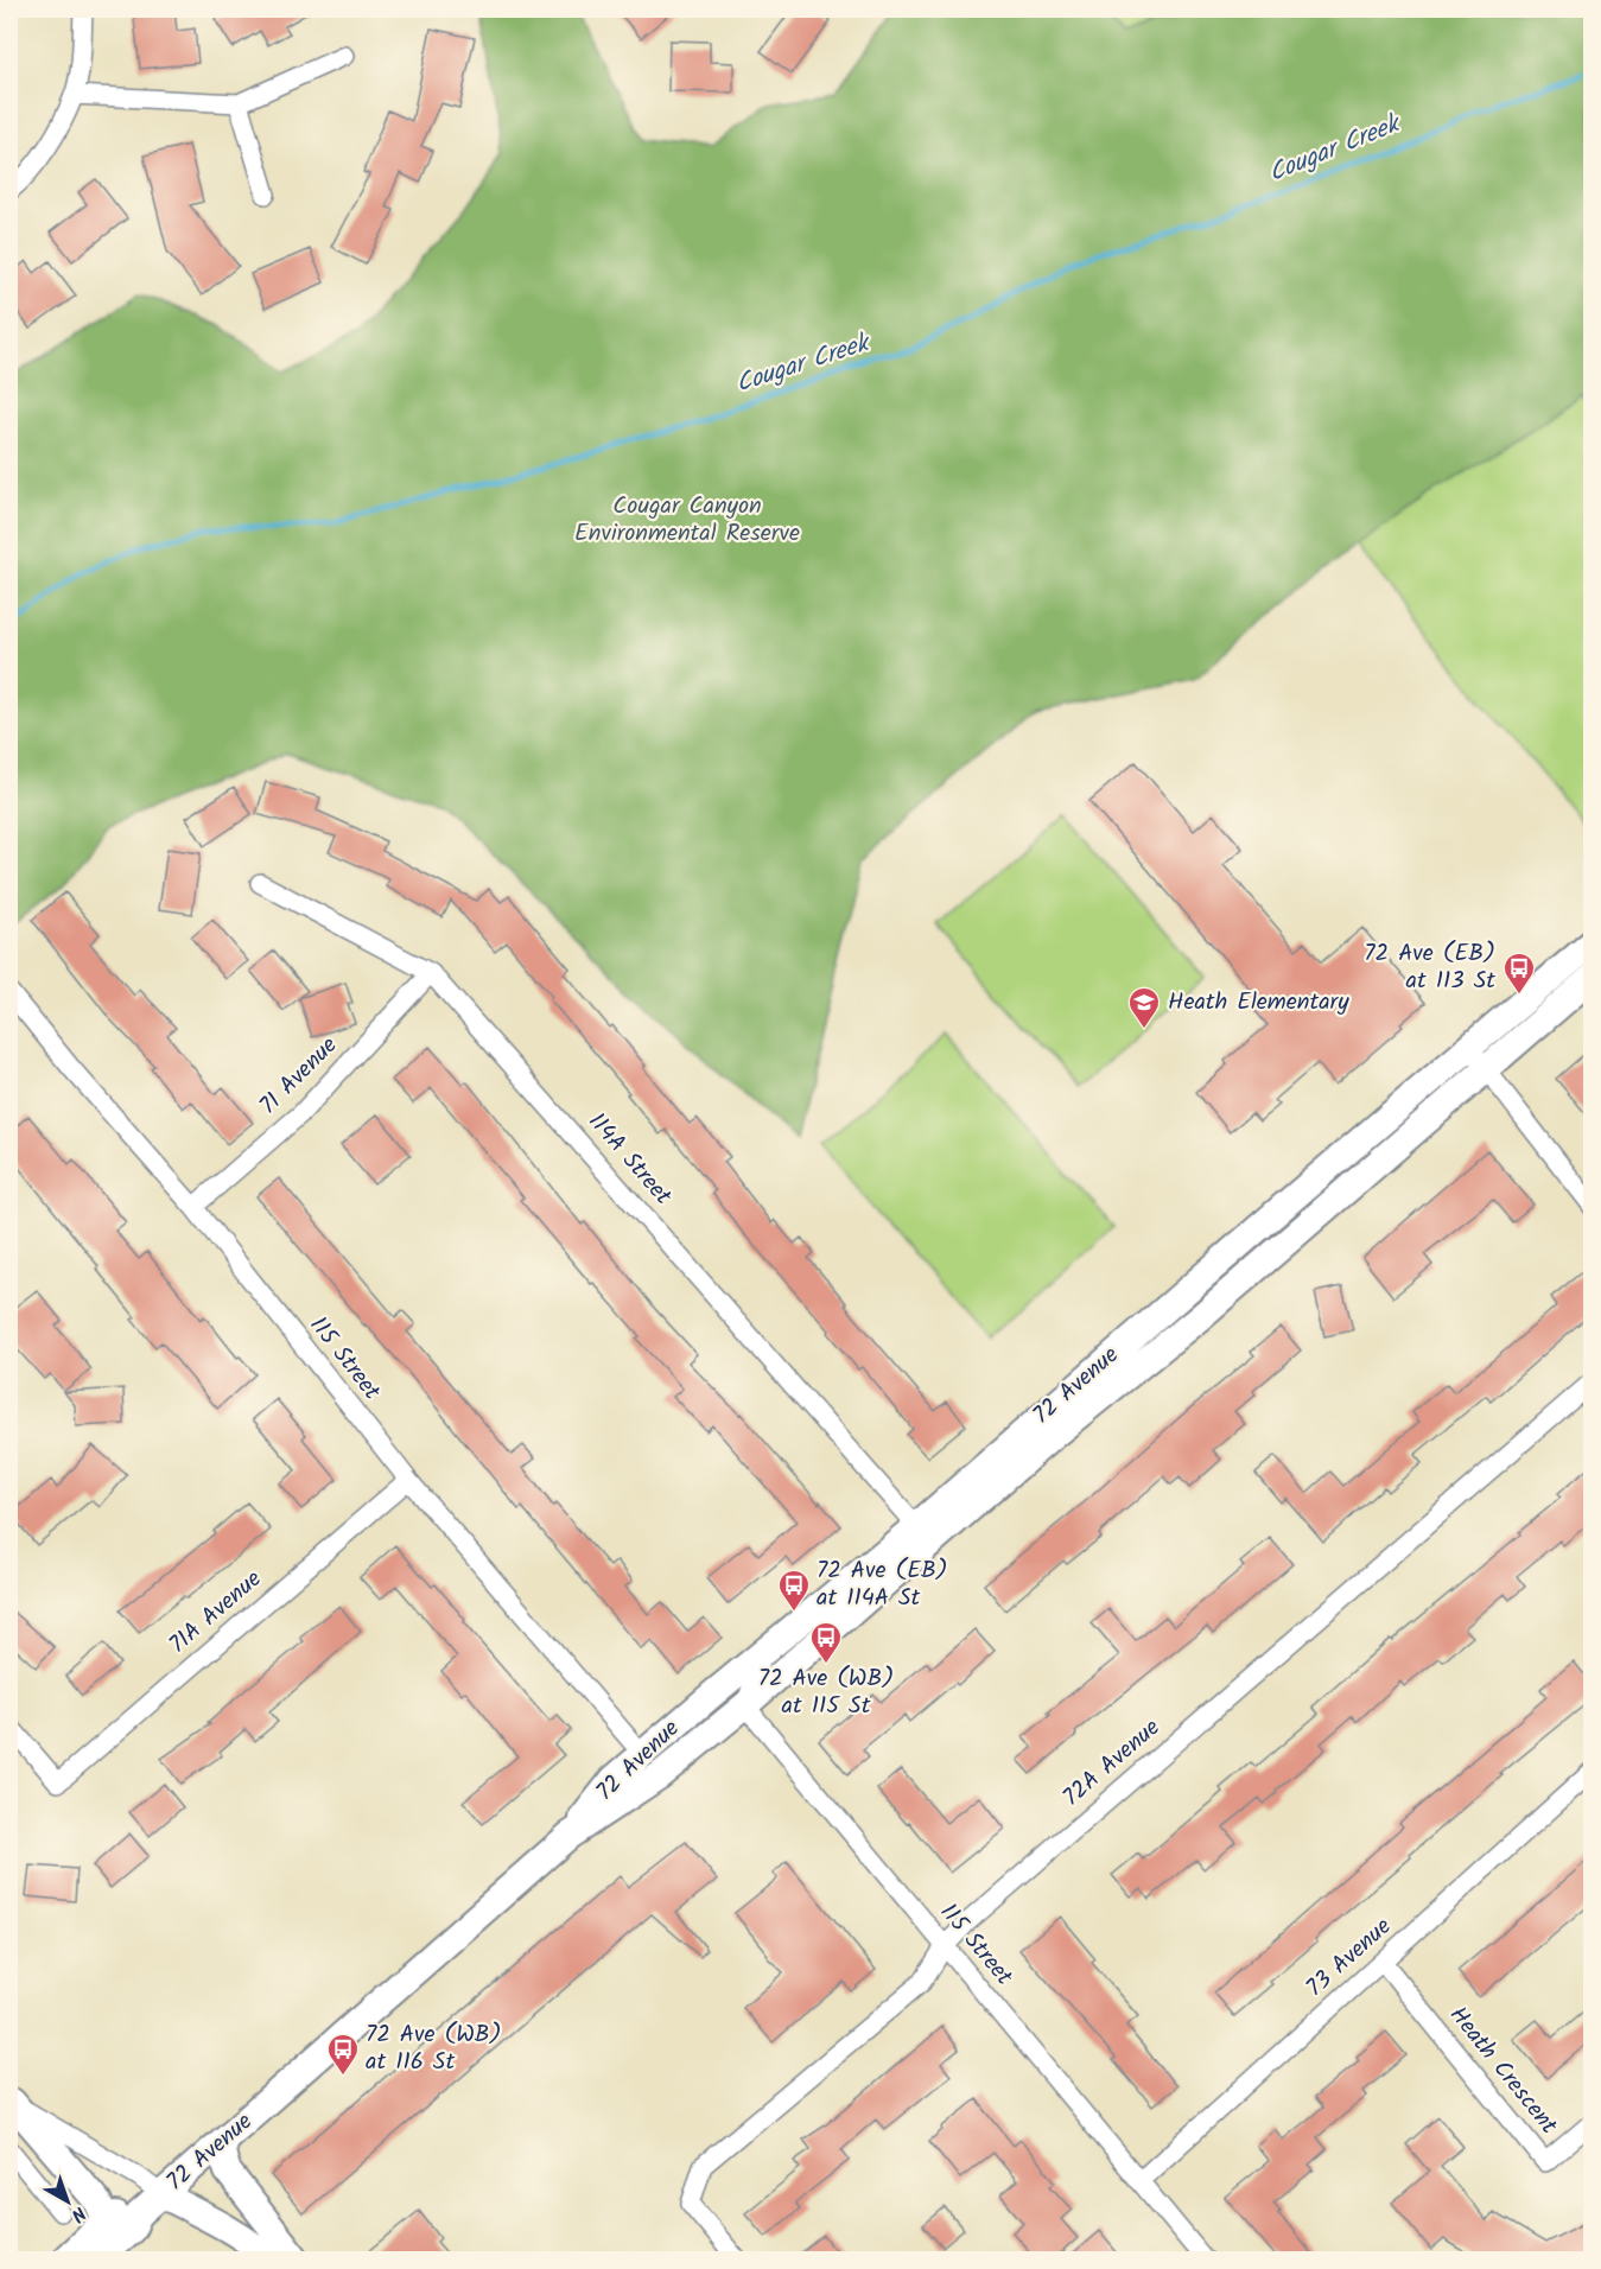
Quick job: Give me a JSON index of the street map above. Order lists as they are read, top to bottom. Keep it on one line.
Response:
{"streets":{"main road":["72 Avenue"],"street":["71 Avenue","114A Street","115 Street","71A Avenue","72A Avenue","73 Avenue","Heath Crescent"]},"crossings":[["71 Avenue","114A Street"],["71 Avenue","115 Street"],["114A Street","72 Avenue"],["115 Street","72 Avenue"],["115 Street","71A Avenue"],["115 Street","72A Avenue"],["115 Street","73 Avenue"],["73 Avenue","Heath Crescent"]],"water":["Cougar Creek"],"parks":["Cougar Canyon Environmental Reserve"],"places":{"bus stop":["72 Ave (EB) at 113 St","72 Ave (EB) at 114A St","72 Ave (WB) at 115 St","72 Ave (WB) at 116 St"],"school or university":["Heath Elementary"]},"north":"bottom right"}
